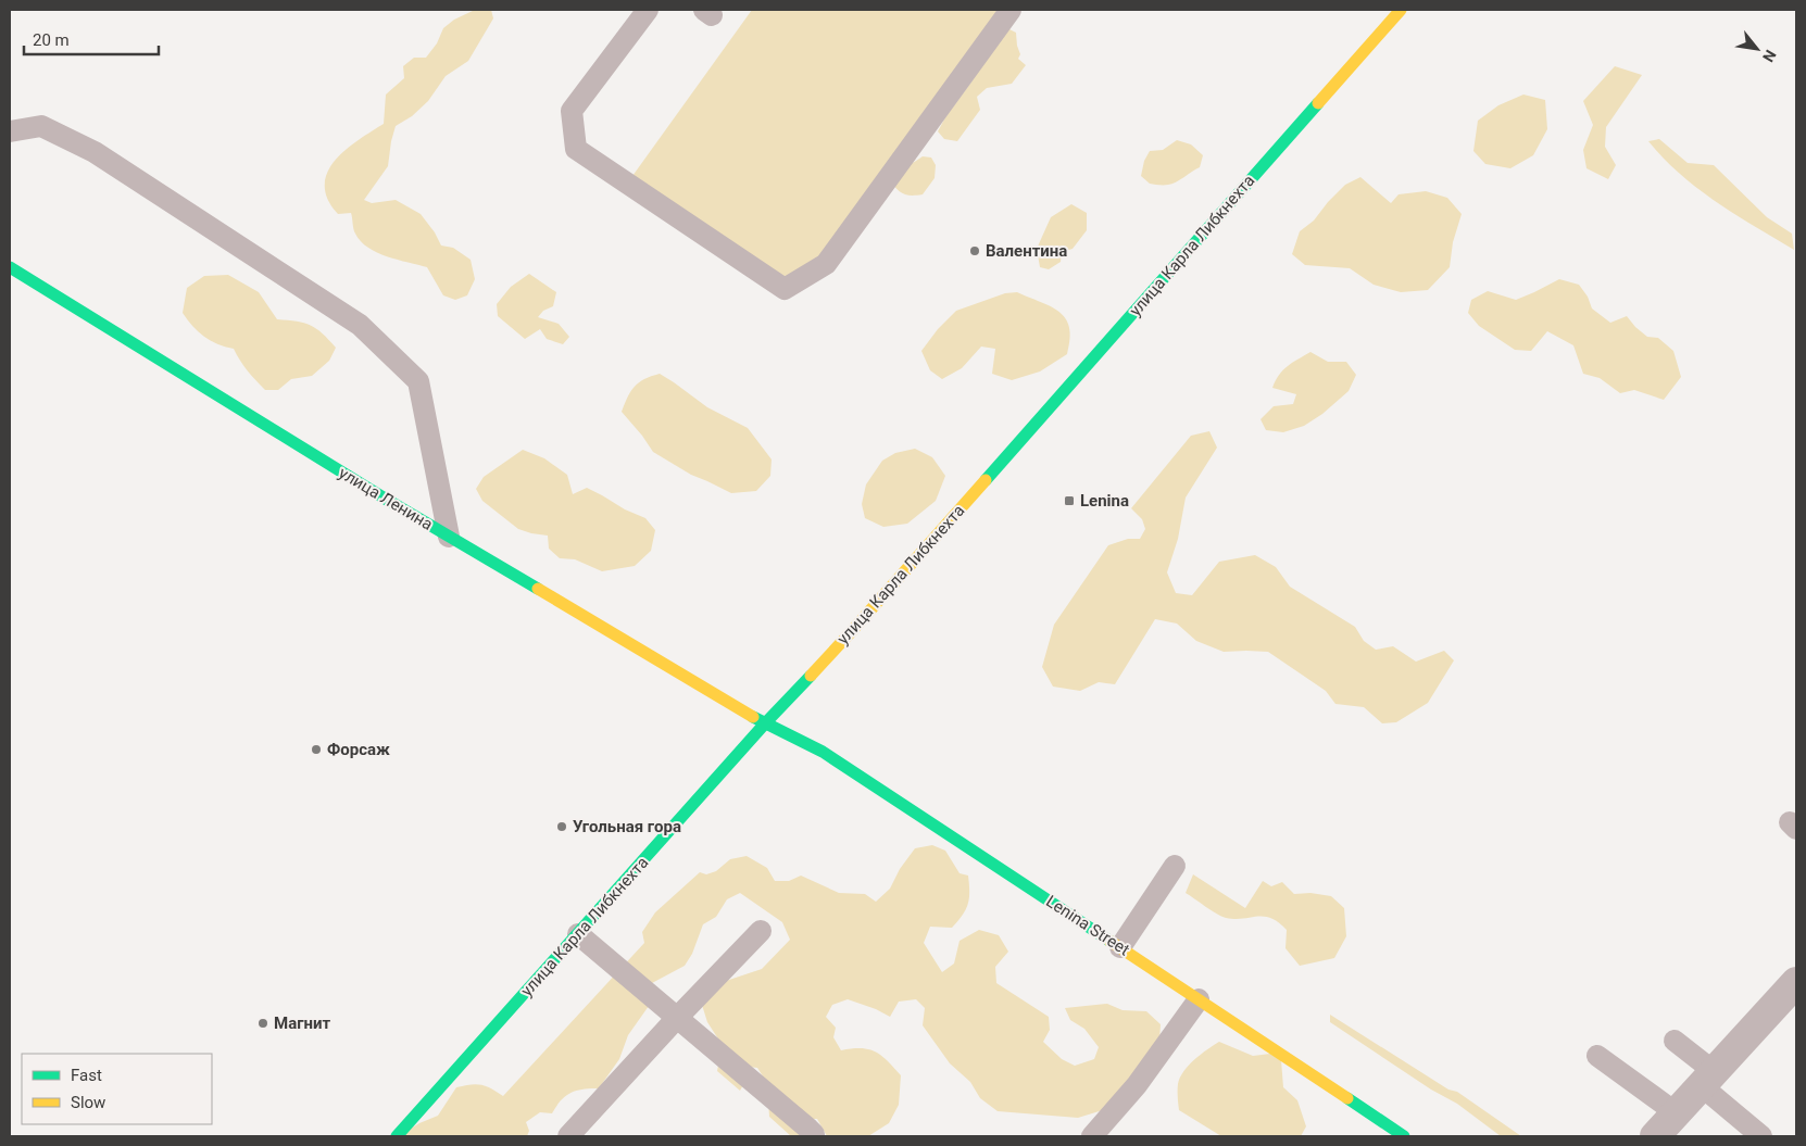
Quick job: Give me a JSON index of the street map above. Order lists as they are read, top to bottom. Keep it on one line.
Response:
{"streets":{"street":["улица Карла Либкнехта","улица Ленина","Lenina Street"]},"crossings":[["улица Карла Либкнехта","улица Ленина"],["улица Карла Либкнехта","Lenina Street"],["улица Ленина","Lenina Street"]],"places":{"other":["Валентина","Форсаж","Угольная гора","Магнит"],"transit":["Lenina"]},"legend":["Fast","Slow"],"scale_bar":"20 m","north":"bottom right"}
